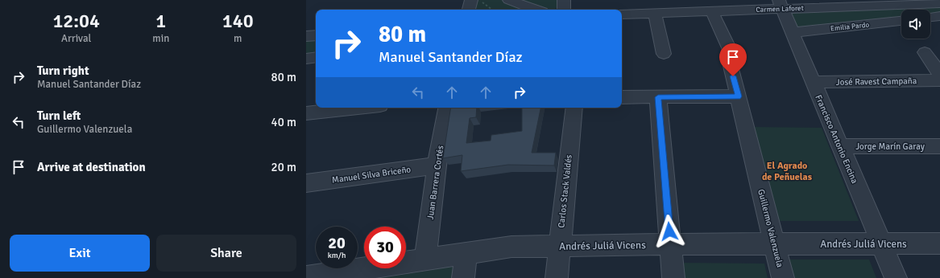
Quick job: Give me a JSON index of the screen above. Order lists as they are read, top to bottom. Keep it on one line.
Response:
{"streets":{"street":["Carmen Laforet","Emilia Pardo","José Ravest Campaña","Francisco Antonio Encina","Jorge Marín Garay","Manuel Silva Briceño","Juan Barrera Cortés","Carlos Stack Valdés","Guillermo Valenzuela","Andrés Juliá Vicens"]},"crossings":[["Carmen Laforet","Francisco Antonio Encina"],["Carmen Laforet","Guillermo Valenzuela"],["Emilia Pardo","Francisco Antonio Encina"],["José Ravest Campaña","Francisco Antonio Encina"],["Francisco Antonio Encina","Jorge Marín Garay"],["Francisco Antonio Encina","Andrés Juliá Vicens"],["Manuel Silva Briceño","Juan Barrera Cortés"],["Juan Barrera Cortés","Andrés Juliá Vicens"],["Carlos Stack Valdés","Andrés Juliá Vicens"],["Guillermo Valenzuela","Andrés Juliá Vicens"]],"districts":["El Agrado de Peñuelas"],"page":{"eta":["12:04","Arrival","1","min","140","m"],"turn":["80 m","Manuel Santander Díaz"],"list":[{"name":"Turn right","note":"Manuel Santander Díaz","value":"80 m"},{"name":"Turn left","note":"Guillermo Valenzuela","value":"40 m"},{"name":"Arrive at destination","value":"20 m"}],"speed":"20 km/h","limit":"30","buttons":["Exit","Share"]}}
